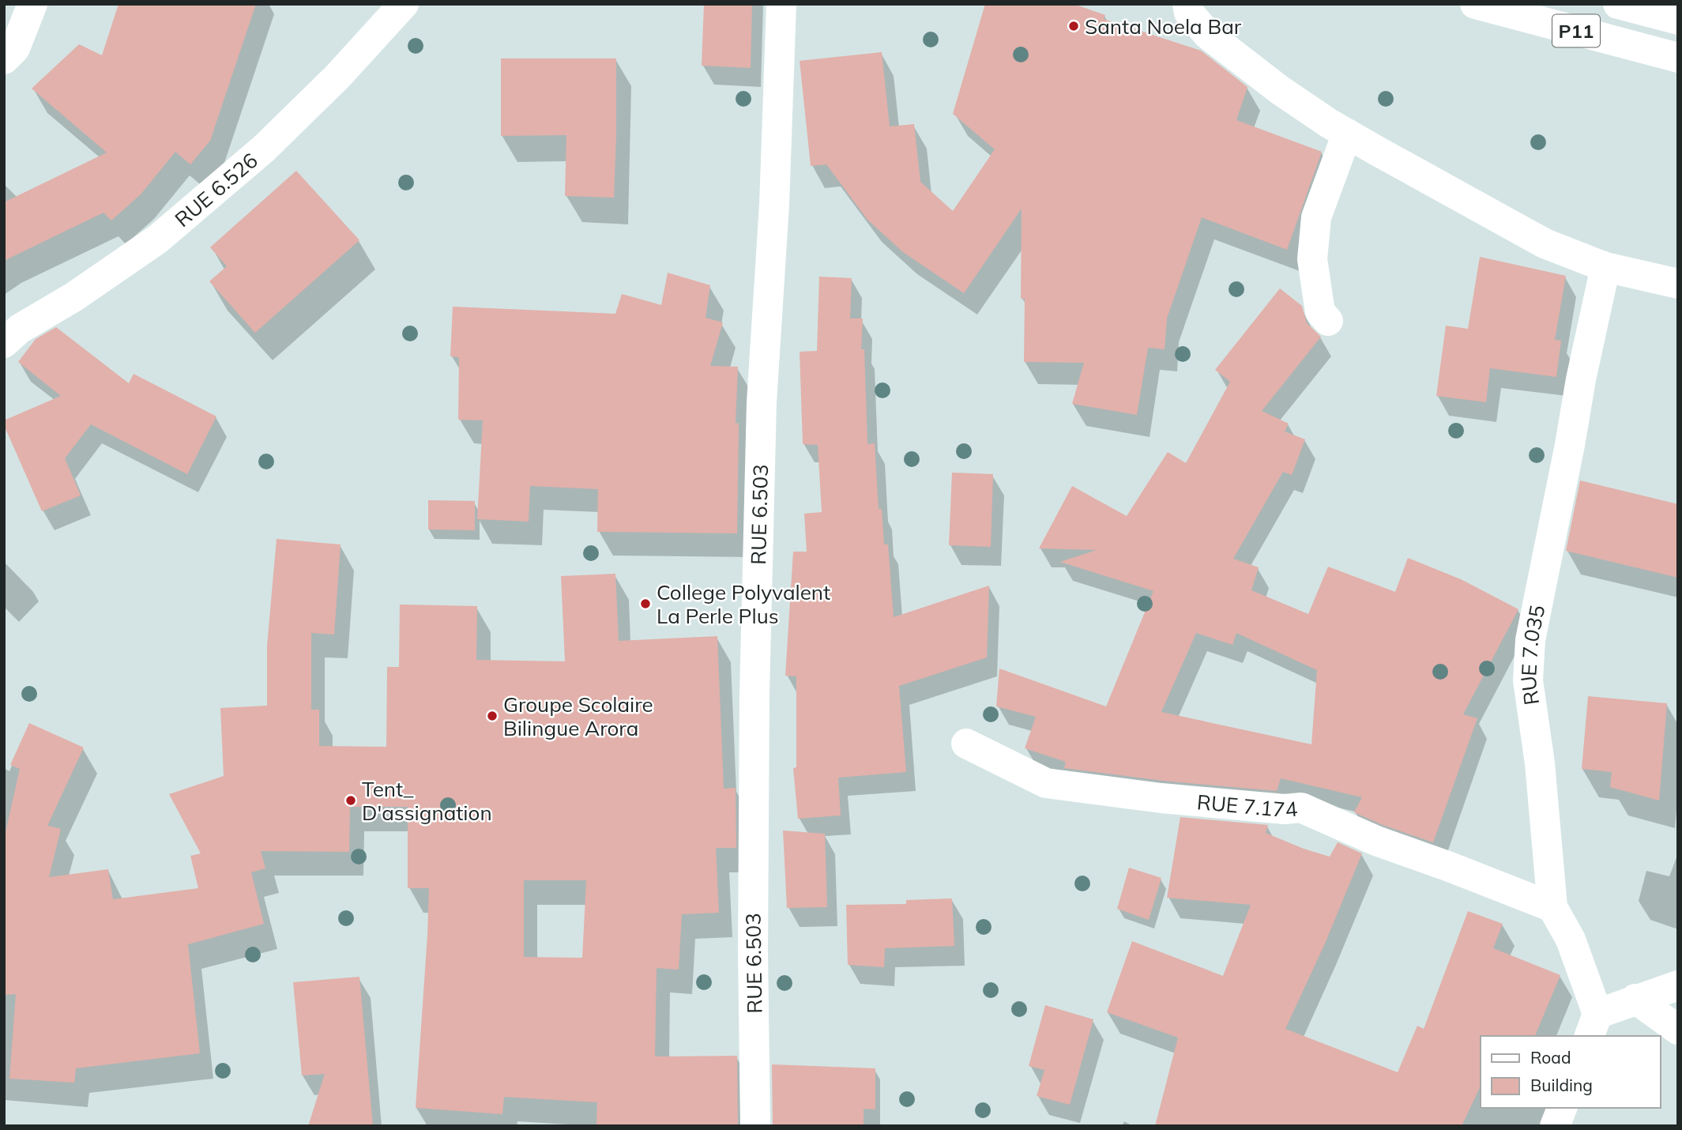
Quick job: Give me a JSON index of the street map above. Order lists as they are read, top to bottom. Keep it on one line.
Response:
{"streets":{"street":["P11","RUE 6.526","RUE 6.503","RUE 7.035","RUE 7.174"]},"crossings":[["RUE 7.035","RUE 7.174"]],"places":["Santa Noela Bar","College Polyvalent La Perle Plus","Groupe Scolaire Bilingue Arora","Tent_ D'assignation"],"legend":["Road","Building"]}
